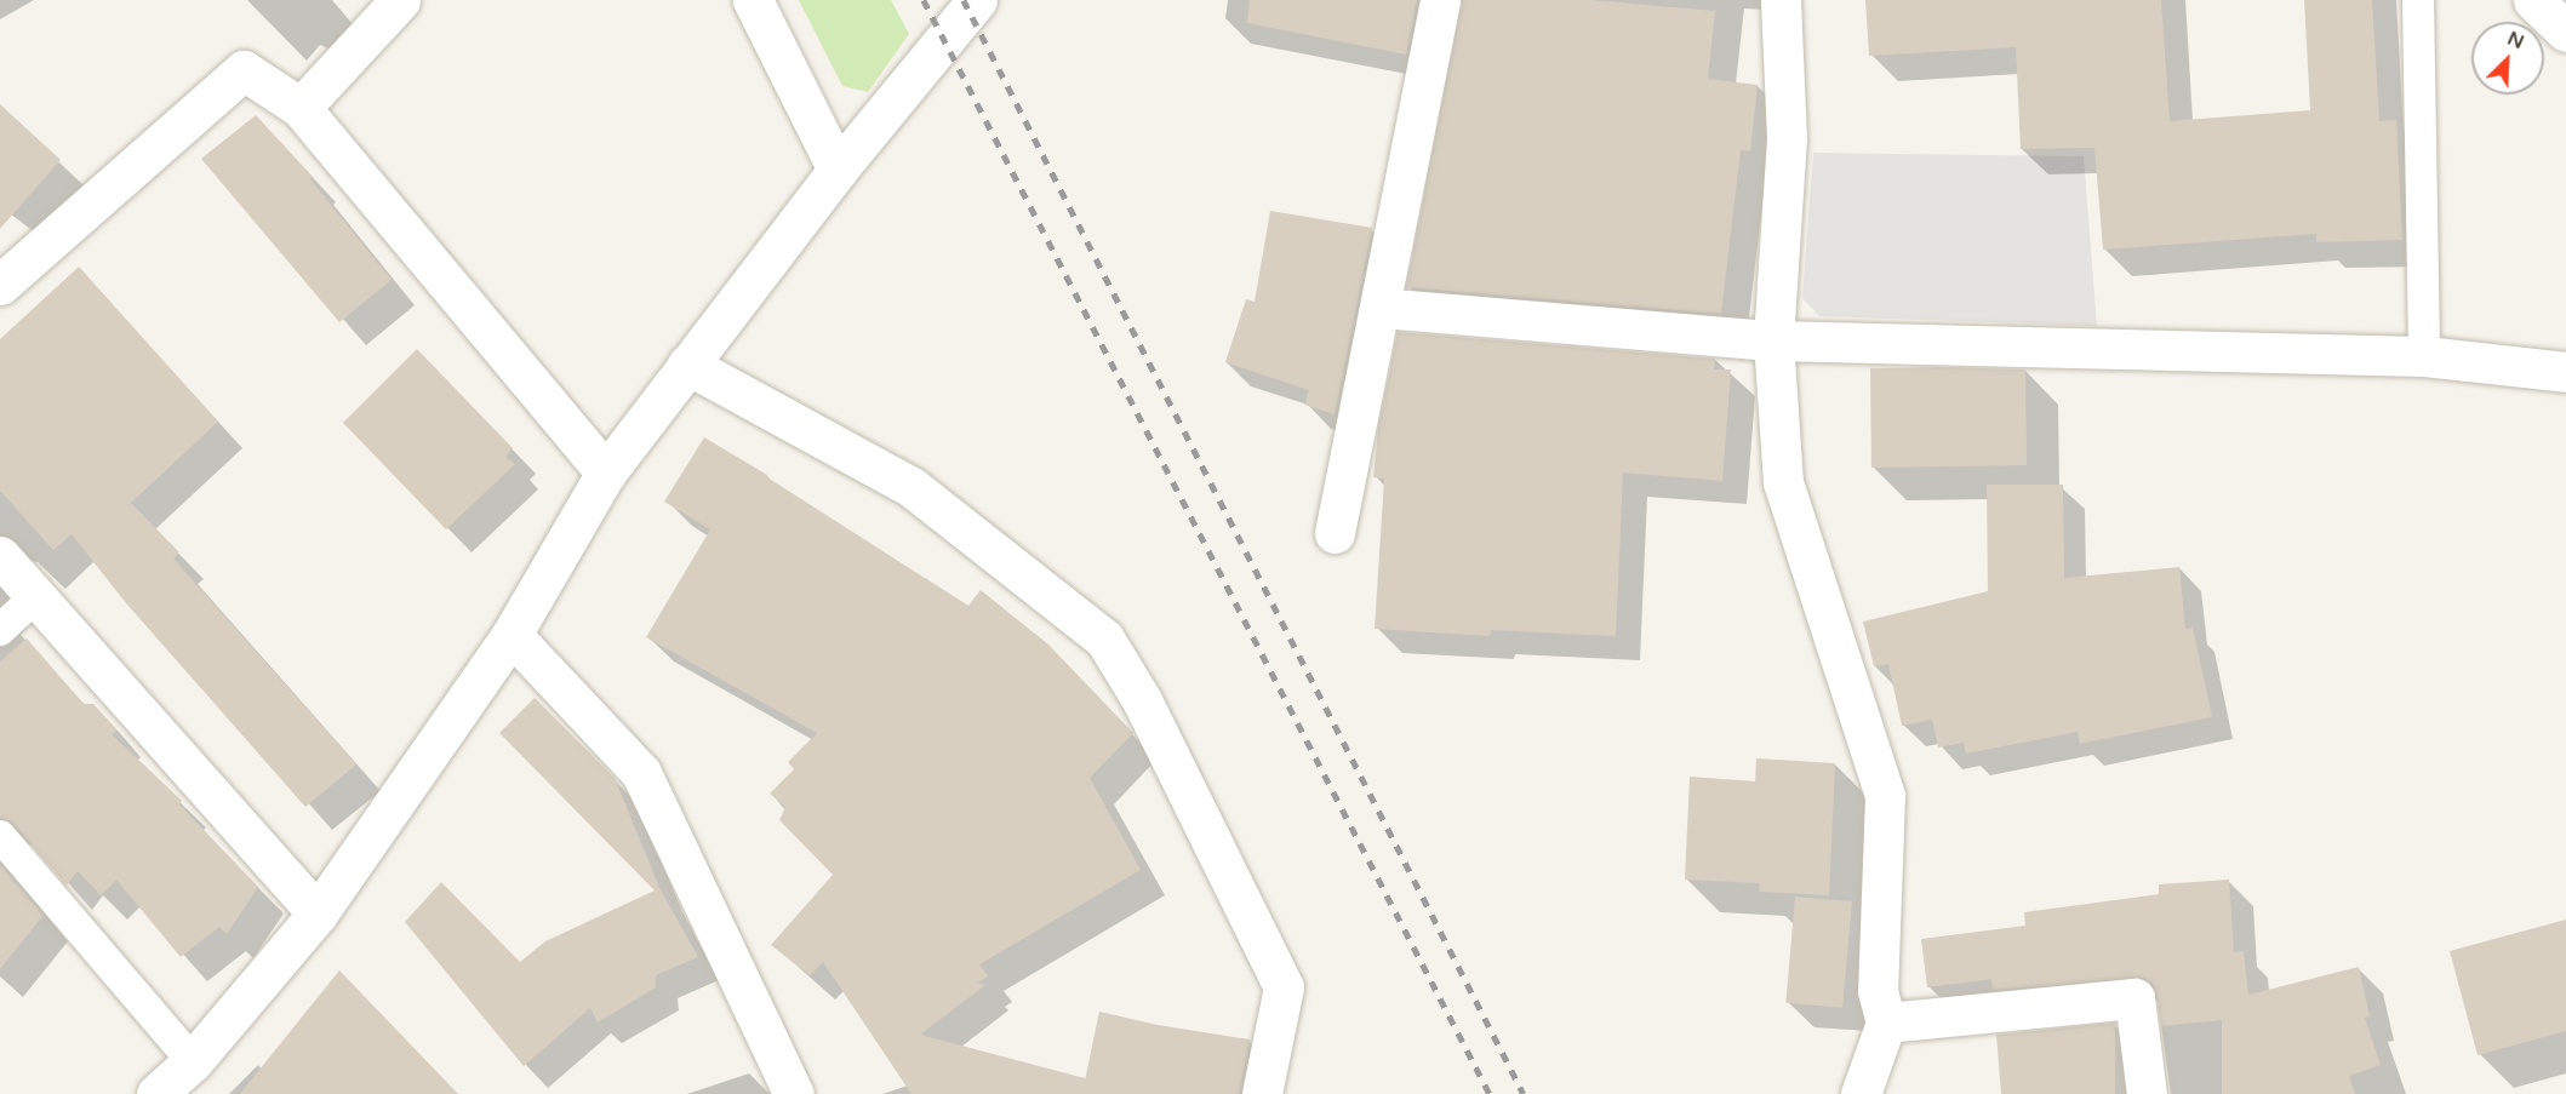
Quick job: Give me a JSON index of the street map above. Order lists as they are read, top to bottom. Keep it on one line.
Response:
{"north":"top right"}
